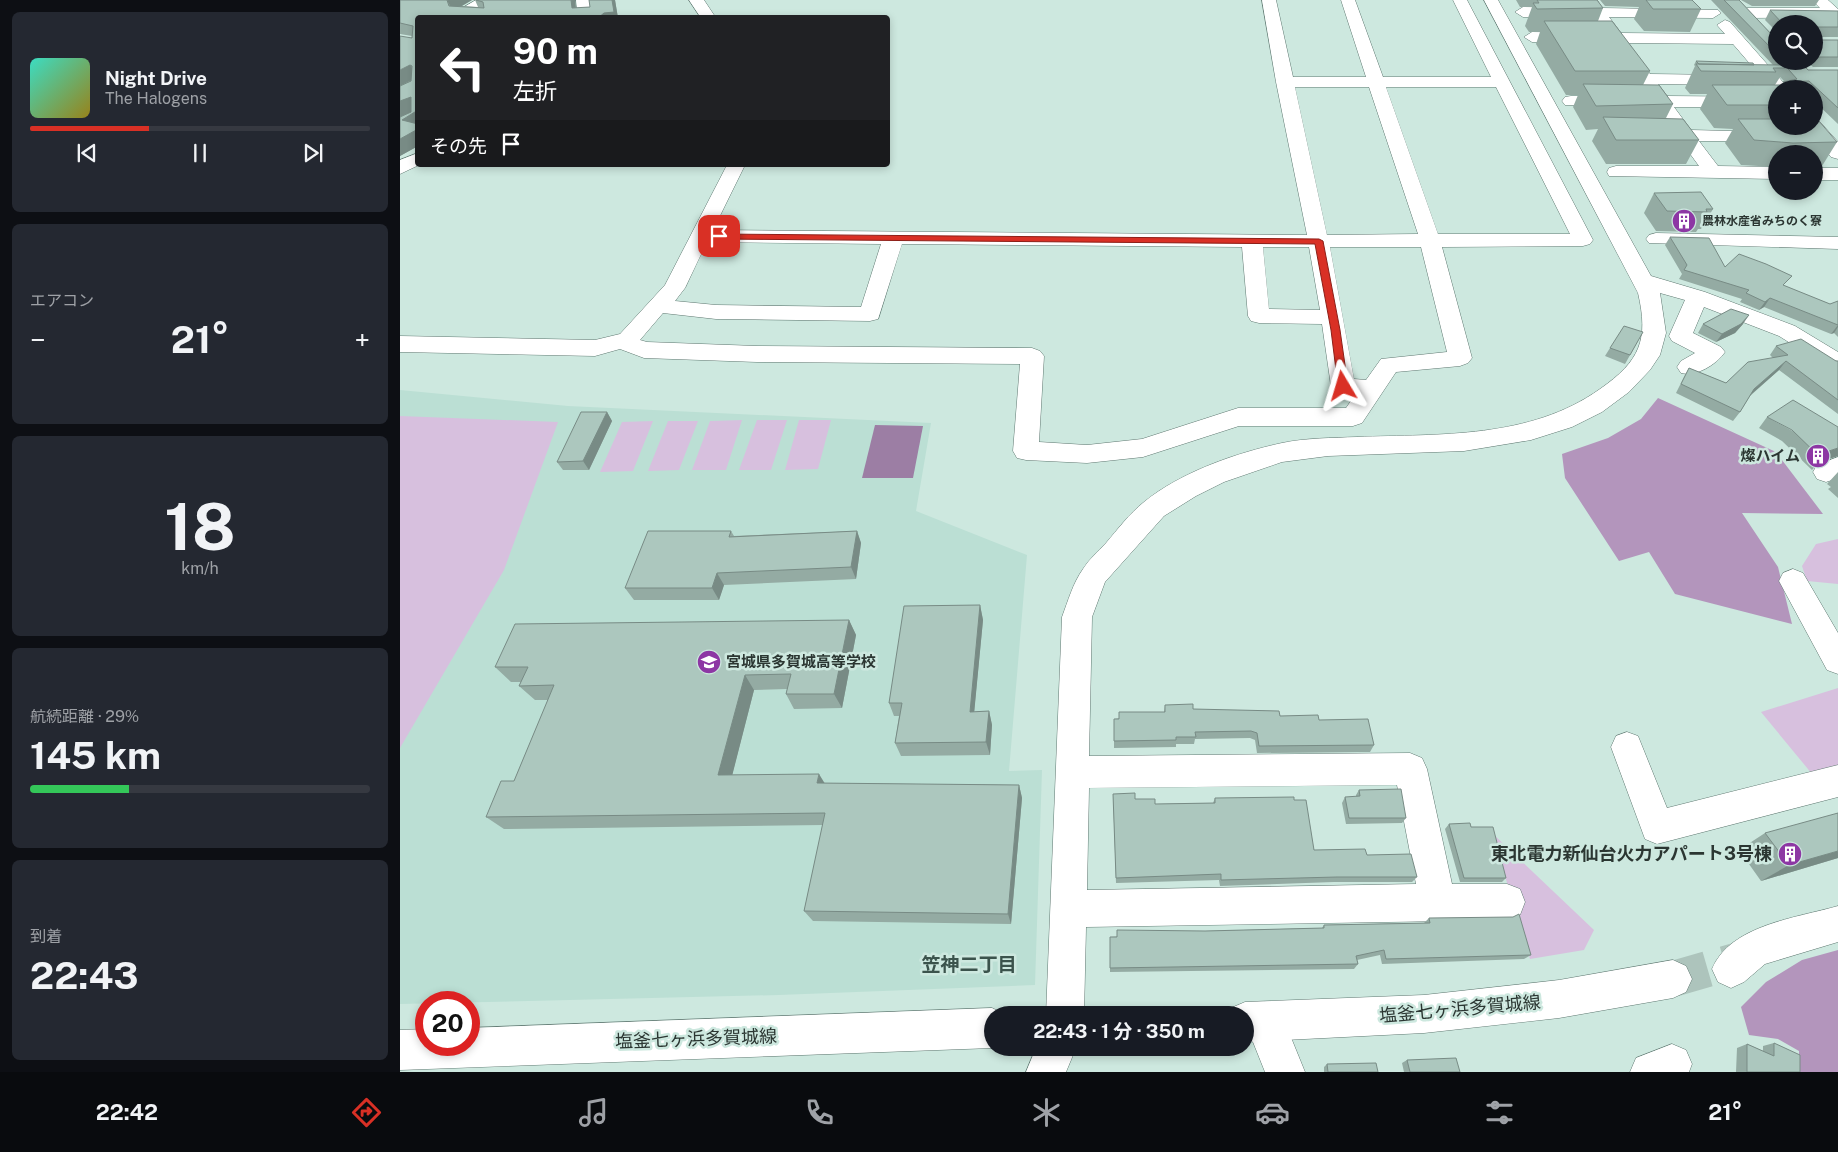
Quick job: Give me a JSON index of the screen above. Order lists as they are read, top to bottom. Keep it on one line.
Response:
{"streets":{"street":["塩釜七ヶ浜多賀城線"]},"districts":["笠神二丁目"],"places":{"building":["農林水産省みちのく寮","燦ハイム","東北電力新仙台火力アパート3号棟"],"school or university":["宮城県多賀城高等学校"]},"page":{"map_buttons":["+","−"],"turn":["90 m","左折"],"song":["Night Drive","The Halogens"],"then":"その先","tile":["エアコン",["18","km/h"],["航続距離 · 29%","145 km"],["到着","22:43"]],"heat":["−","21°","+"],"limit":"20","trip":"22:43 · 1 分 · 350 m","tabs":["22:42","21°"]}}
